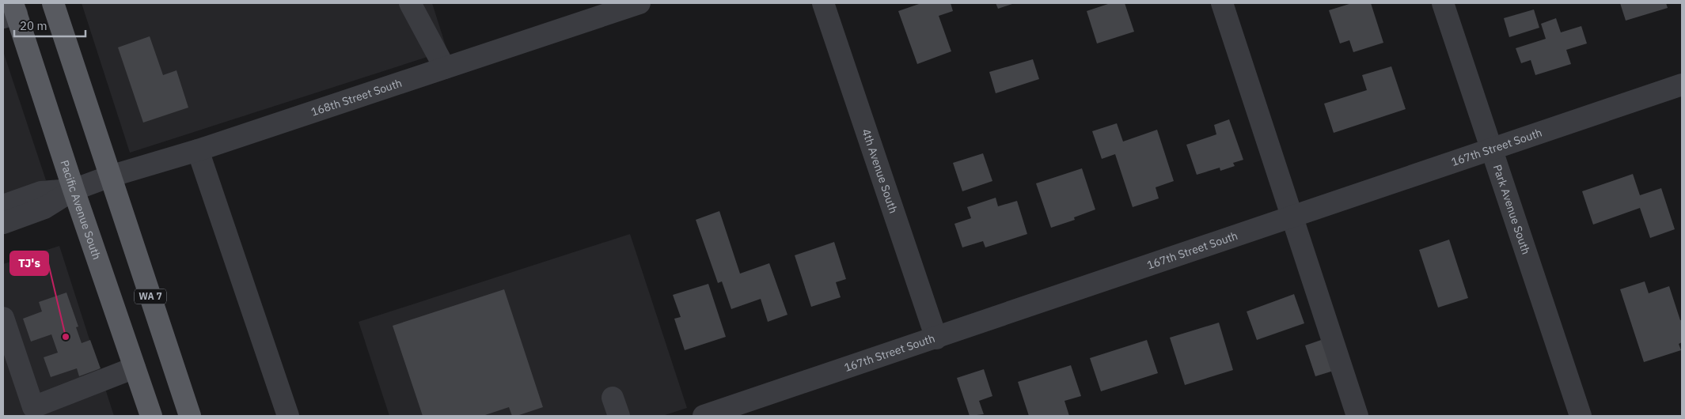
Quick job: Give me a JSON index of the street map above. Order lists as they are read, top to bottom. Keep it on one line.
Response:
{"streets":{"main road":["Pacific Avenue South","WA 7"],"street":["168th Street South","167th Street South","4th Avenue South","Park Avenue South"]},"crossings":[["168th Street South","Pacific Avenue South"],["168th Street South","WA 7"],["167th Street South","4th Avenue South"],["167th Street South","Park Avenue South"]],"places":["TJ's"],"scale_bar":"20 m"}
